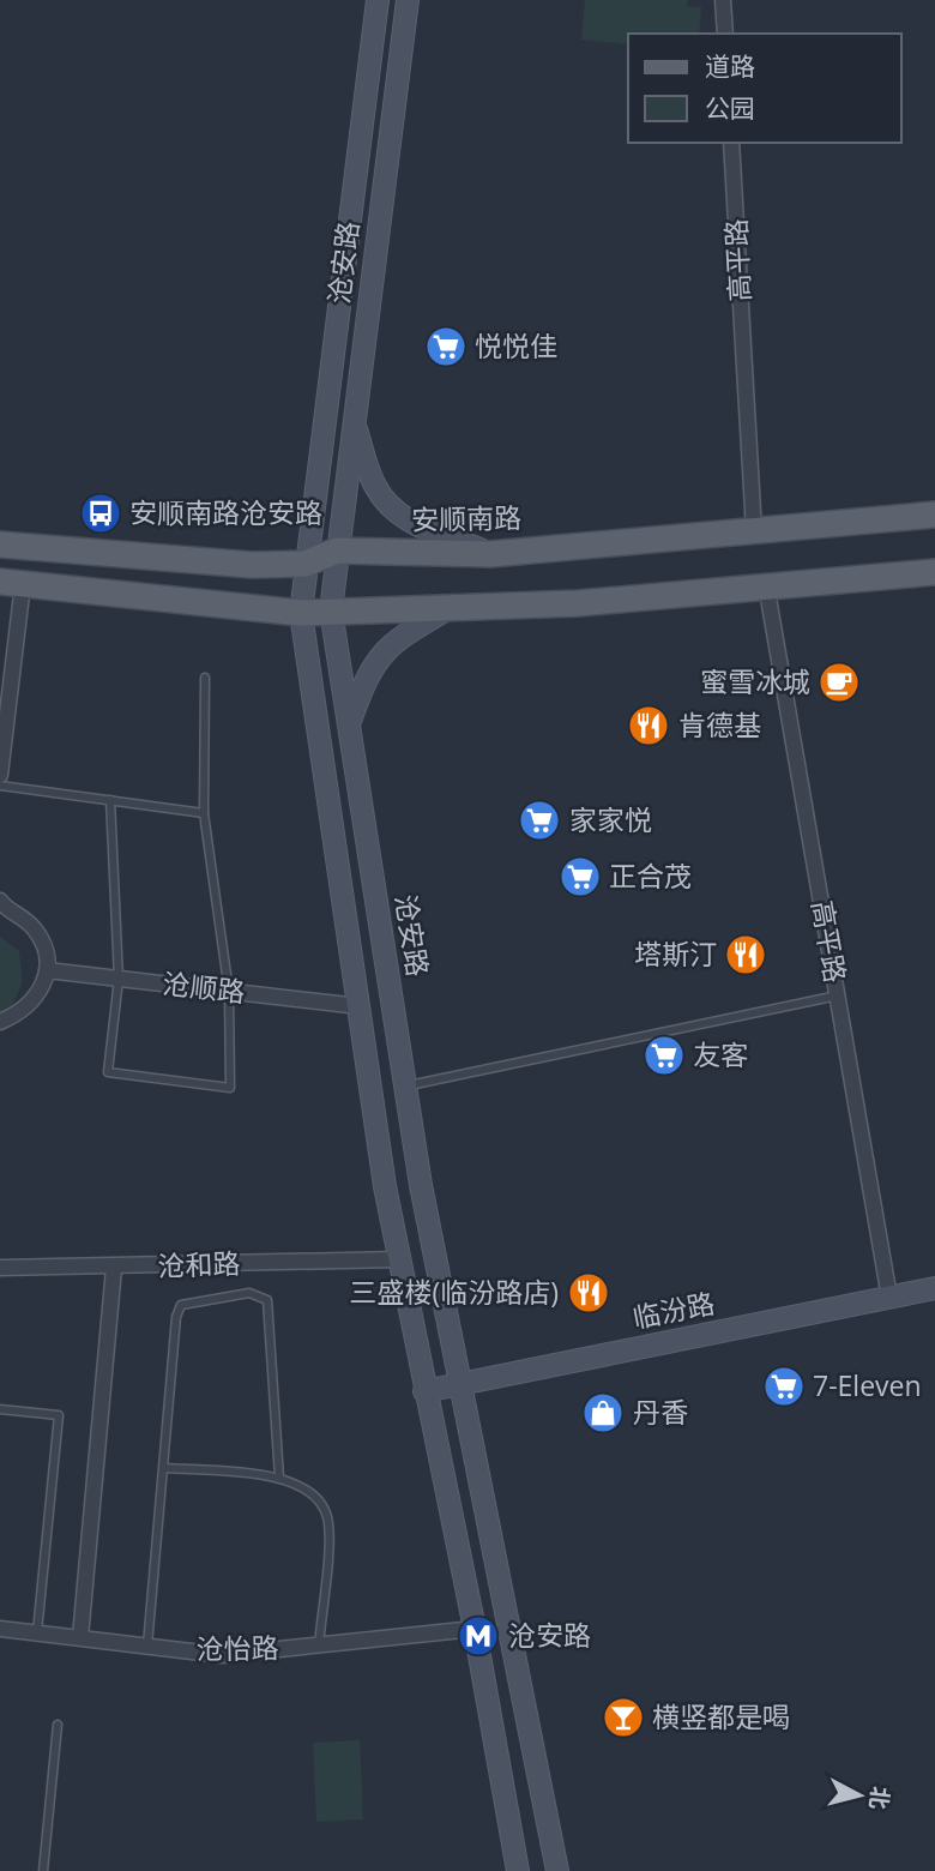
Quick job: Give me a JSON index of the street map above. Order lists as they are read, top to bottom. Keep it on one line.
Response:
{"streets":{"main road":["安顺南路"],"street":["高平路","沧安路","沧顺路","沧和路","临汾路","沧怡路"]},"crossings":[["高平路","安顺南路"],["高平路","临汾路"],["沧安路","安顺南路"],["沧安路","临汾路"]],"places":{"supermarket":["悦悦佳","家家悦","正合茂","友客","7-Eleven"],"bus stop":["安顺南路沧安路"],"cafe":["蜜雪冰城"],"restaurant":["肯德基","塔斯汀","三盛楼(临汾路店)"],"shop":["丹香"],"metro station":["沧安路"],"bar":["横竖都是喝"]},"legend":["道路","公园"],"north":"right"}
